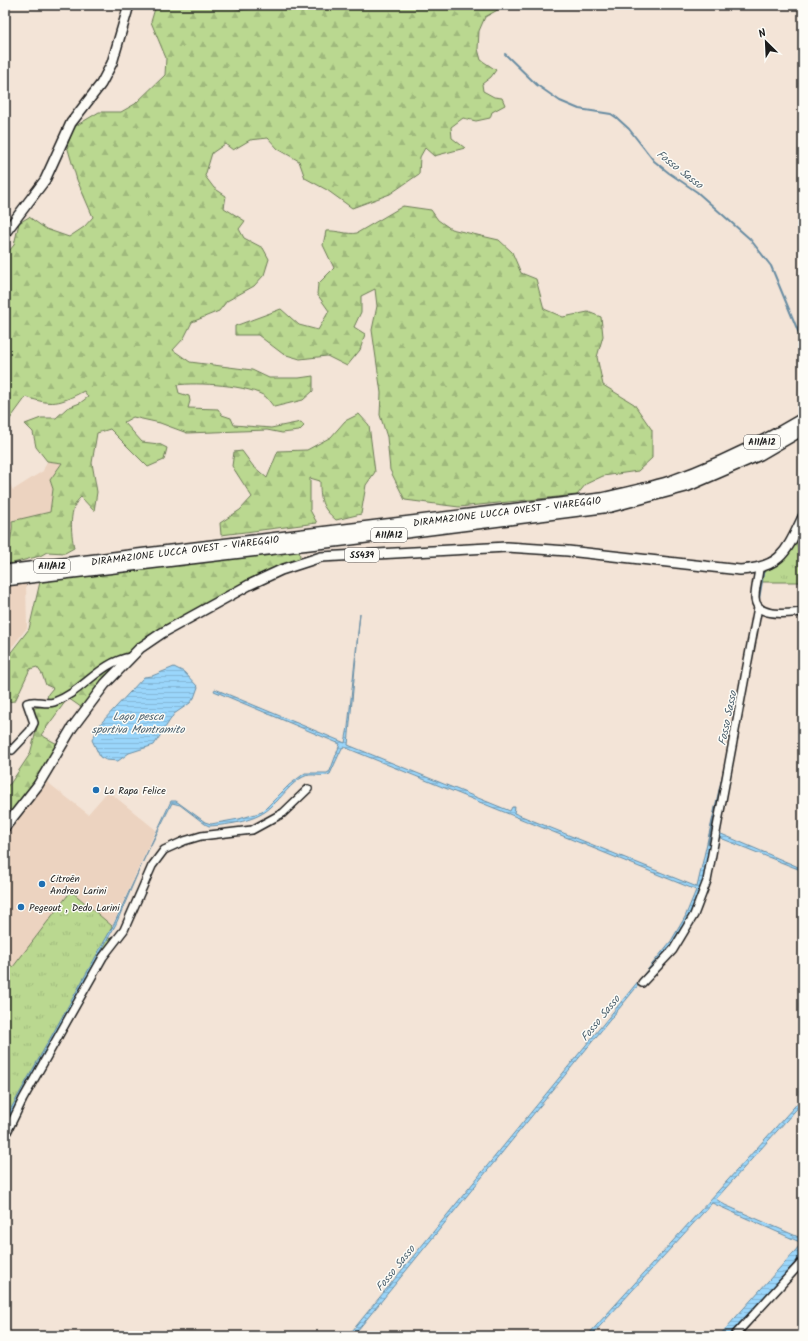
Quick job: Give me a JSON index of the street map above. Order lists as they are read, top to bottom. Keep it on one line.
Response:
{"streets":{"highway":["A11/A12","DIRAMAZIONE LUCCA OVEST - VIAREGGIO"],"main road":["SS439"]},"water":["Fosso Sasso","Lago pesca sportiva Montramito"],"places":["La Rapa Felice","Citroën Andrea Larini","Pegeout , Dedo Larini"],"north":"top left"}
